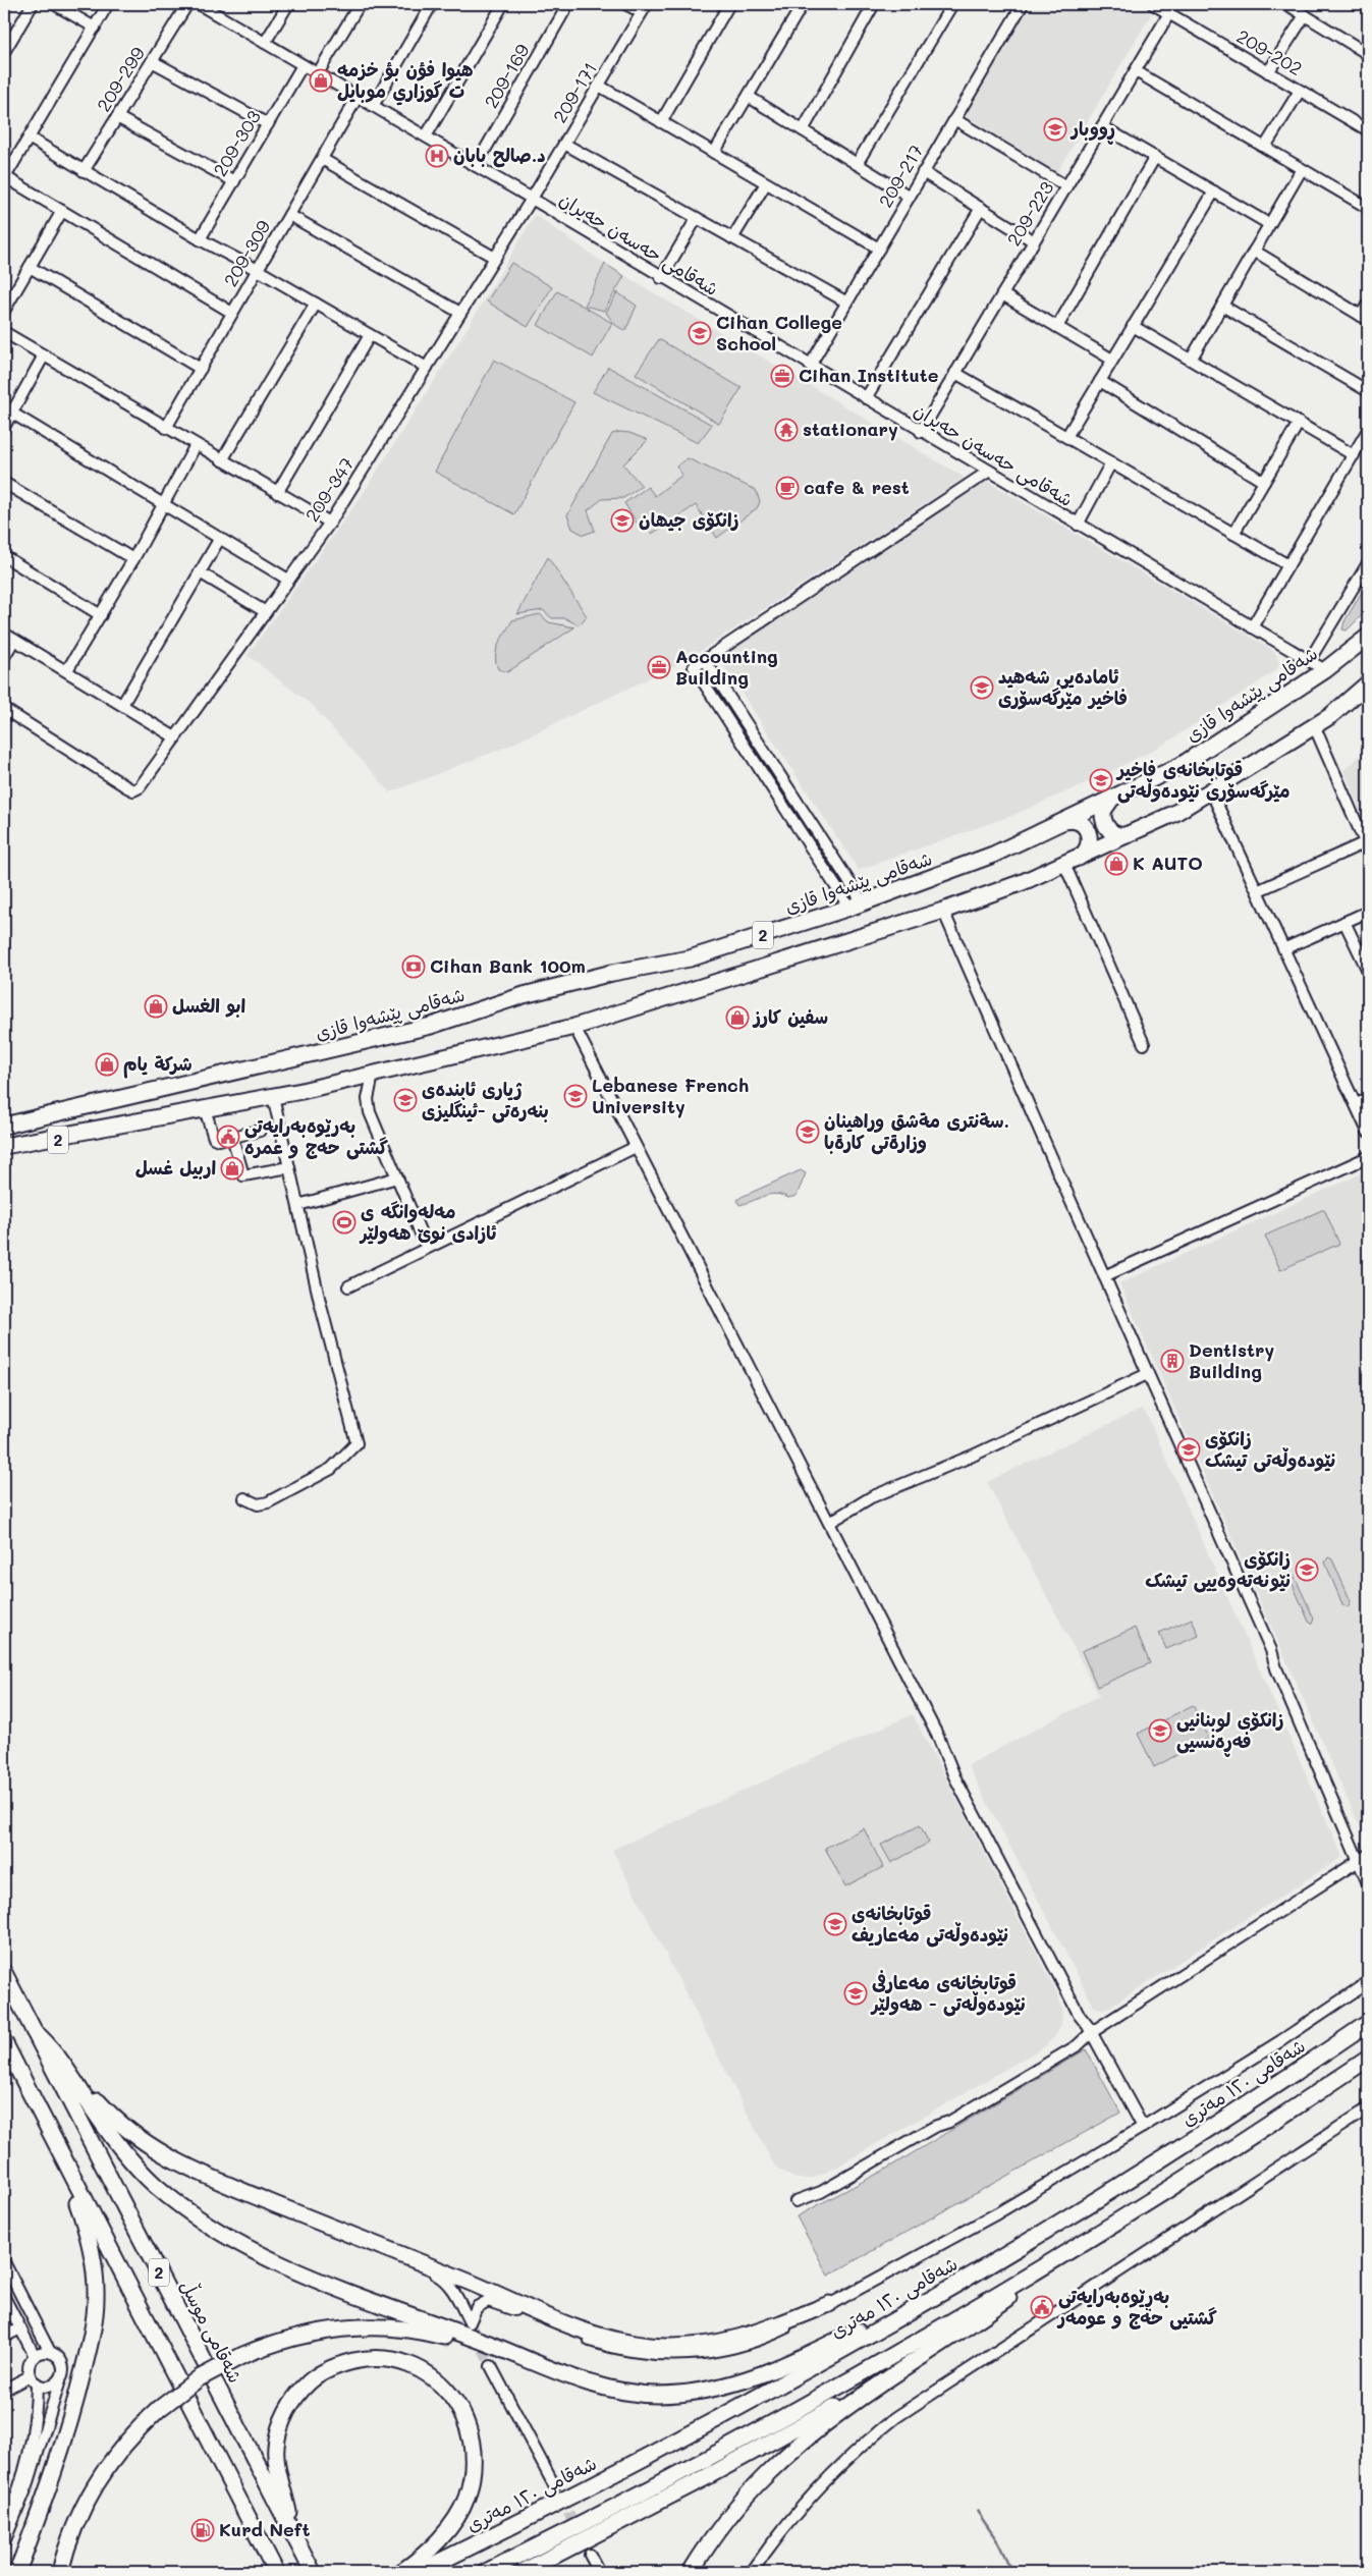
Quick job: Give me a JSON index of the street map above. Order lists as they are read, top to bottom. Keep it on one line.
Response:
{"streets":{"highway":["شەقامی پێشەوا قازی","2","شەقامی ١٢٠ مەتری","شەقامی موسڵ"],"street":["209-202","209-169","209-299","209-171","209-303","209-217","209-223","شەقامی حەسەن حەیران","209-309","209-347"]},"crossings":[["209-202","209-223"],["209-169","شەقامی حەسەن حەیران"],["209-171","شەقامی حەسەن حەیران"],["209-171","209-347"],["209-303","شەقامی حەسەن حەیران"],["209-217","شەقامی حەسەن حەیران"],["209-223","شەقامی حەسەن حەیران"],["شەقامی حەسەن حەیران","209-309"],["شەقامی حەسەن حەیران","209-347"],["شەقامی حەسەن حەیران","شەقامی پێشەوا قازی"]],"places":{"shop":["هيوا فؤن بؤ خزمه ت گوزاري موبايل","K AUTO","ابو الغسل","سفين كارز","شرکة یام","اربيل غسل"],"school or university":["ڕووبار","Cihan College School","زانکۆی جیھان","ئامادەیی شەهید فاخیر مێرگەسۆری","قوتابخانەی فاخیر مێرگەسۆری نێودەوڵەتی","Lebanese French University","ژیاری ئایندەی بنەرەتی -ئینگلیزی","سةنترى مةشق وراهينان. وزارةتى كارةبا","زانکۆی نێودەوڵەتی تیشک","زانکۆی نێونەتەوەییی تیشک","زانکۆی لوبنانیی فەڕەنسیی","قوتابخانەی نێودەوڵەتی مەعاریف","قوتابخانەی مەعارفی نێودەوڵەتی - هەولێر"],"hospital":["د.صالح بابان"],"office":["Cihan Institute","Accounting Building"],"temple":["stationary"],"cafe":["cafe & rest"],"bank":["Cihan Bank 100m"],"public building":["بەرێوەبەرایەتی گشتی حەج و عمرە","بەڕێوەبەرایەتی گشتیی حەج و عومەر"],"sports":["مەلەوانگە ی ئازادی نوێ هەولێر"],"building":["Dentistry Building"],"fuel station":["Kurd Neft"]}}
